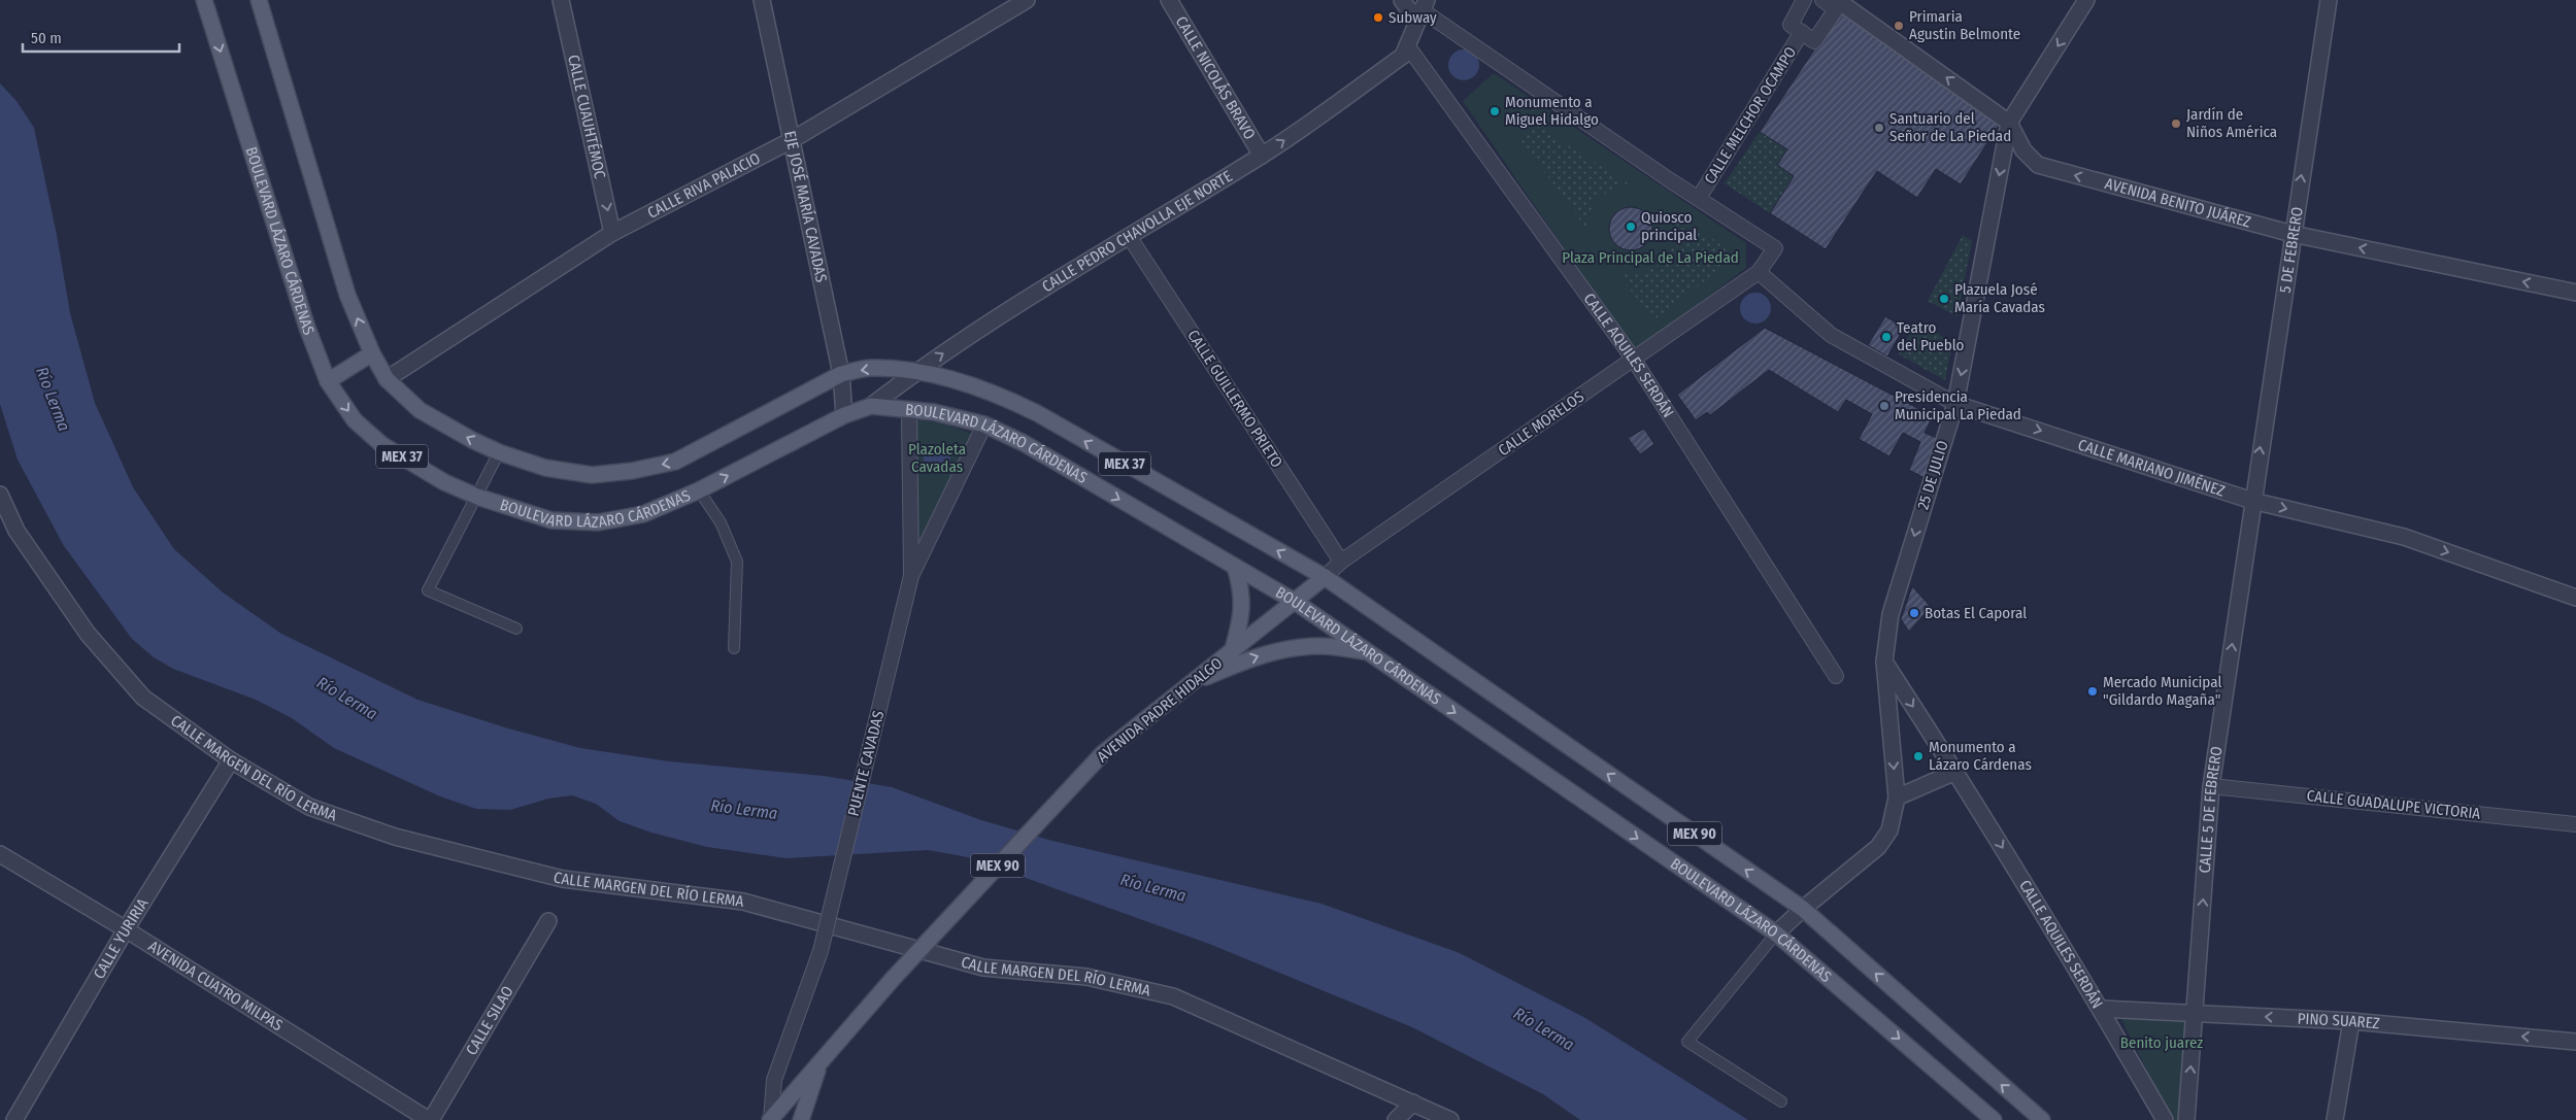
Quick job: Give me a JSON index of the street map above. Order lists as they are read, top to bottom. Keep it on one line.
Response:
{"streets":{"main road":["BOULEVARD LÁZARO CÁRDENAS","MEX 37","AVENIDA PADRE HIDALGO","MEX 90"],"street":["CALLE NICOLÁS BRAVO","CALLE MELCHOR OCAMPO","CALLE CUAUHTÉMOC","CALLE RIVA PALACIO","AVENIDA BENITO JUÁREZ","EJE JOSÉ MARÍA CAVADAS","CALLE PEDRO CHAVOLLA EJE NORTE","5 DE FEBRERO","CALLE AQUILES SERDÁN","CALLE GUILLERMO PRIETO","CALLE MORELOS","CALLE MARIANO JIMÉNEZ","25 DE JULIO","PUENTE CAVADAS","CALLE MARGEN DEL RÍO LERMA","CALLE GUADALUPE VICTORIA","CALLE 5 DE FEBRERO","CALLE YURIRIA","AVENIDA CUATRO MILPAS","CALLE SILAO","PINO SUAREZ"]},"crossings":[["CALLE NICOLÁS BRAVO","CALLE PEDRO CHAVOLLA EJE NORTE"],["CALLE MELCHOR OCAMPO","CALLE MORELOS"],["CALLE CUAUHTÉMOC","CALLE RIVA PALACIO"],["CALLE RIVA PALACIO","EJE JOSÉ MARÍA CAVADAS"],["CALLE RIVA PALACIO","BOULEVARD LÁZARO CÁRDENAS"],["AVENIDA BENITO JUÁREZ","5 DE FEBRERO"],["AVENIDA BENITO JUÁREZ","25 DE JULIO"],["EJE JOSÉ MARÍA CAVADAS","BOULEVARD LÁZARO CÁRDENAS"],["CALLE PEDRO CHAVOLLA EJE NORTE","BOULEVARD LÁZARO CÁRDENAS"],["CALLE PEDRO CHAVOLLA EJE NORTE","CALLE AQUILES SERDÁN"],["CALLE PEDRO CHAVOLLA EJE NORTE","CALLE GUILLERMO PRIETO"],["BOULEVARD LÁZARO CÁRDENAS","CALLE MORELOS"],["BOULEVARD LÁZARO CÁRDENAS","25 DE JULIO"],["BOULEVARD LÁZARO CÁRDENAS","AVENIDA PADRE HIDALGO"],["BOULEVARD LÁZARO CÁRDENAS","MEX 90"],["5 DE FEBRERO","CALLE MARIANO JIMÉNEZ"],["5 DE FEBRERO","CALLE 5 DE FEBRERO"],["CALLE AQUILES SERDÁN","CALLE MORELOS"],["CALLE AQUILES SERDÁN","25 DE JULIO"],["CALLE AQUILES SERDÁN","PINO SUAREZ"],["CALLE GUILLERMO PRIETO","CALLE MORELOS"],["CALLE MORELOS","CALLE MARIANO JIMÉNEZ"],["CALLE MORELOS","AVENIDA PADRE HIDALGO"],["CALLE MARIANO JIMÉNEZ","25 DE JULIO"],["CALLE MARIANO JIMÉNEZ","CALLE 5 DE FEBRERO"],["AVENIDA PADRE HIDALGO","PUENTE CAVADAS"],["AVENIDA PADRE HIDALGO","MEX 90"],["CALLE MARGEN DEL RÍO LERMA","CALLE YURIRIA"],["CALLE GUADALUPE VICTORIA","CALLE 5 DE FEBRERO"],["CALLE 5 DE FEBRERO","PINO SUAREZ"],["CALLE YURIRIA","AVENIDA CUATRO MILPAS"],["AVENIDA CUATRO MILPAS","CALLE SILAO"]],"one_way":["CALLE CUAUHTÉMOC","AVENIDA BENITO JUÁREZ","CALLE PEDRO CHAVOLLA EJE NORTE","5 DE FEBRERO","CALLE MARIANO JIMÉNEZ","25 DE JULIO","CALLE 5 DE FEBRERO","PINO SUAREZ"],"water":["Río Lerma"],"parks":["Plaza Principal de La Piedad","Plazoleta Cavadas","Benito juarez"],"places":["Subway","Primaria Agustin Belmonte","Monumento a Miguel Hidalgo","Jardín de Niños América","Santuario del Señor de La Piedad","Quiosco principal","Plazuela José María Cavadas","Teatro del Pueblo","Presidencia Municipal La Piedad","Botas El Caporal","Mercado Municipal \"Gildardo Magaña\"","Monumento a Lázaro Cárdenas"],"scale_bar":"50 m"}
